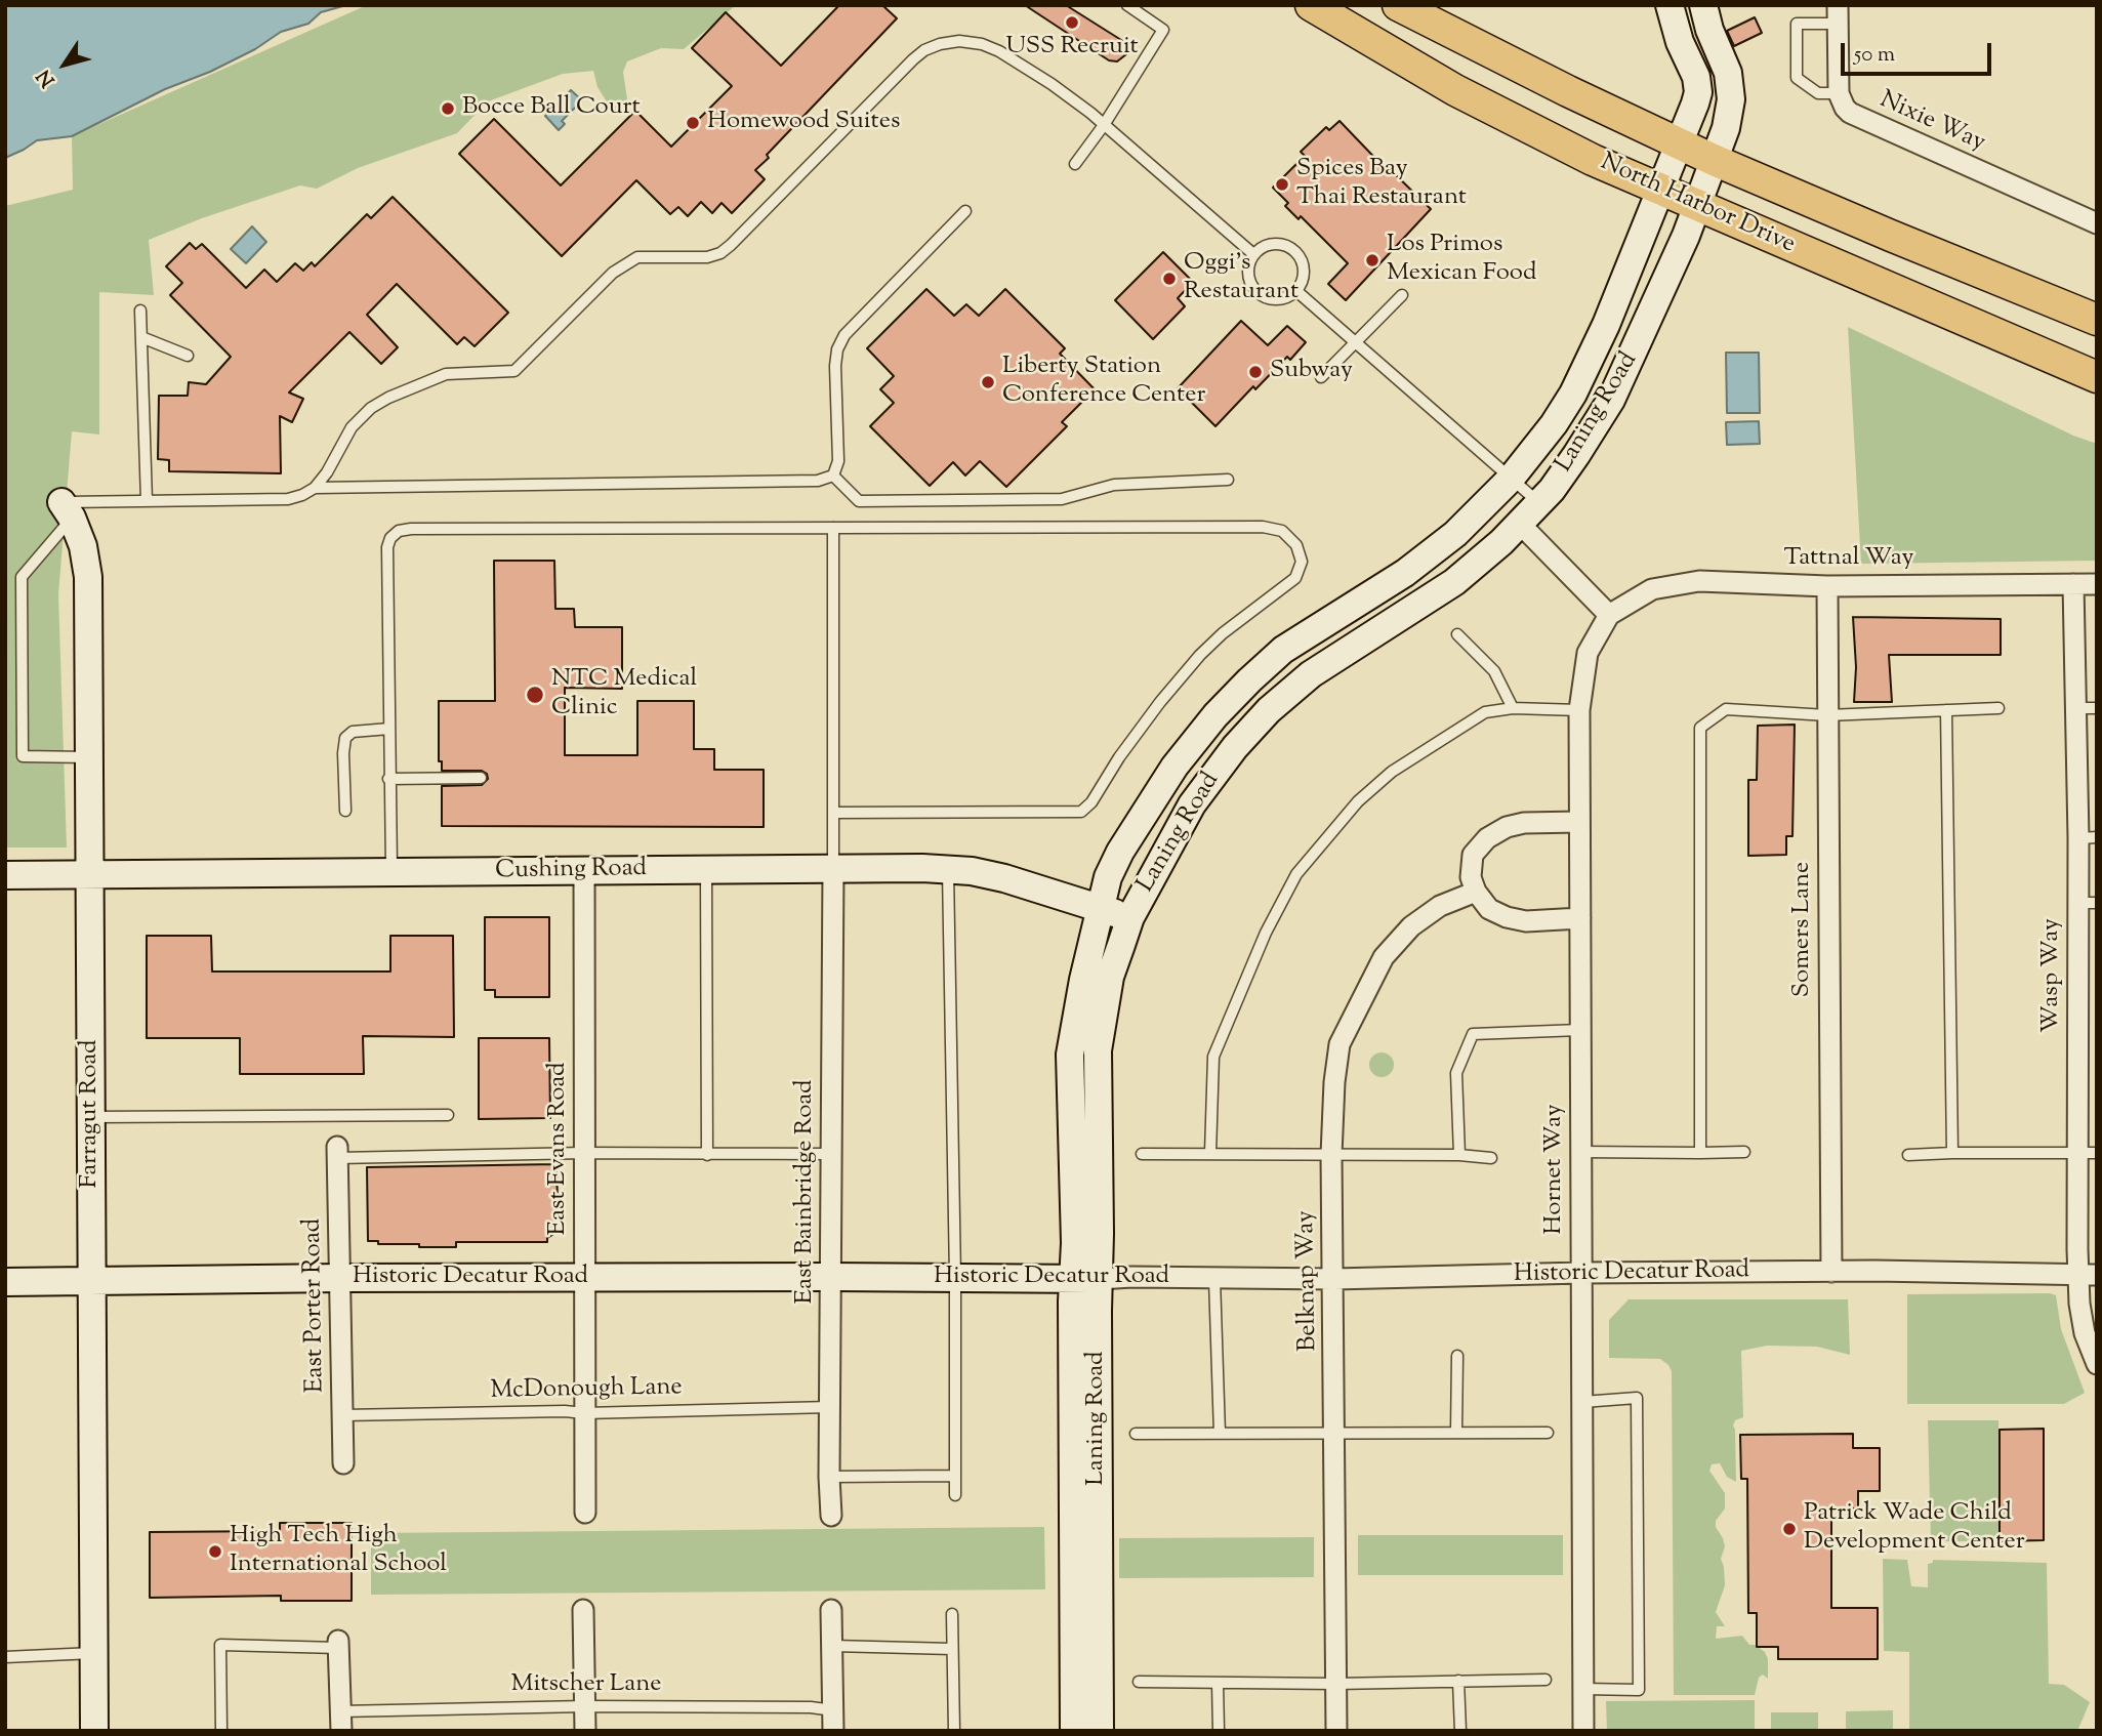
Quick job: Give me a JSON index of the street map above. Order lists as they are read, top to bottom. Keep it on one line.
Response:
{"streets":{"main road":["North Harbor Drive"],"street":["Nixie Way","Laning Road","Tattnal Way","Cushing Road","Somers Lane","Wasp Way","Farragut Road","East Evans Road","Hornet Way","East Bainbridge Road","Historic Decatur Road","Belknap Way","East Porter Road"],"lane":["McDonough Lane","Mitscher Lane"]},"crossings":[["North Harbor Drive","Laning Road"],["Laning Road","Cushing Road"],["Laning Road","Historic Decatur Road"],["Tattnal Way","Somers Lane"],["Tattnal Way","Wasp Way"],["Tattnal Way","Hornet Way"],["Cushing Road","Farragut Road"],["Cushing Road","East Evans Road"],["Cushing Road","East Bainbridge Road"],["Somers Lane","Historic Decatur Road"],["Wasp Way","Historic Decatur Road"],["Farragut Road","Historic Decatur Road"],["East Evans Road","Historic Decatur Road"],["East Evans Road","McDonough Lane"],["Hornet Way","Historic Decatur Road"],["Hornet Way","Belknap Way"],["East Bainbridge Road","Historic Decatur Road"],["East Bainbridge Road","McDonough Lane"],["Historic Decatur Road","Belknap Way"],["Historic Decatur Road","East Porter Road"],["East Porter Road","McDonough Lane"]],"places":["USS Recruit","Bocce Ball Court","Homewood Suites","Spices Bay Thai Restaurant","Los Primos Mexican Food","Oggi's Restaurant","Subway","Liberty Station Conference Center","NTC Medical Clinic","Patrick Wade Child Development Center","High Tech High International School"],"scale_bar":"50 m","north":"bottom left"}
